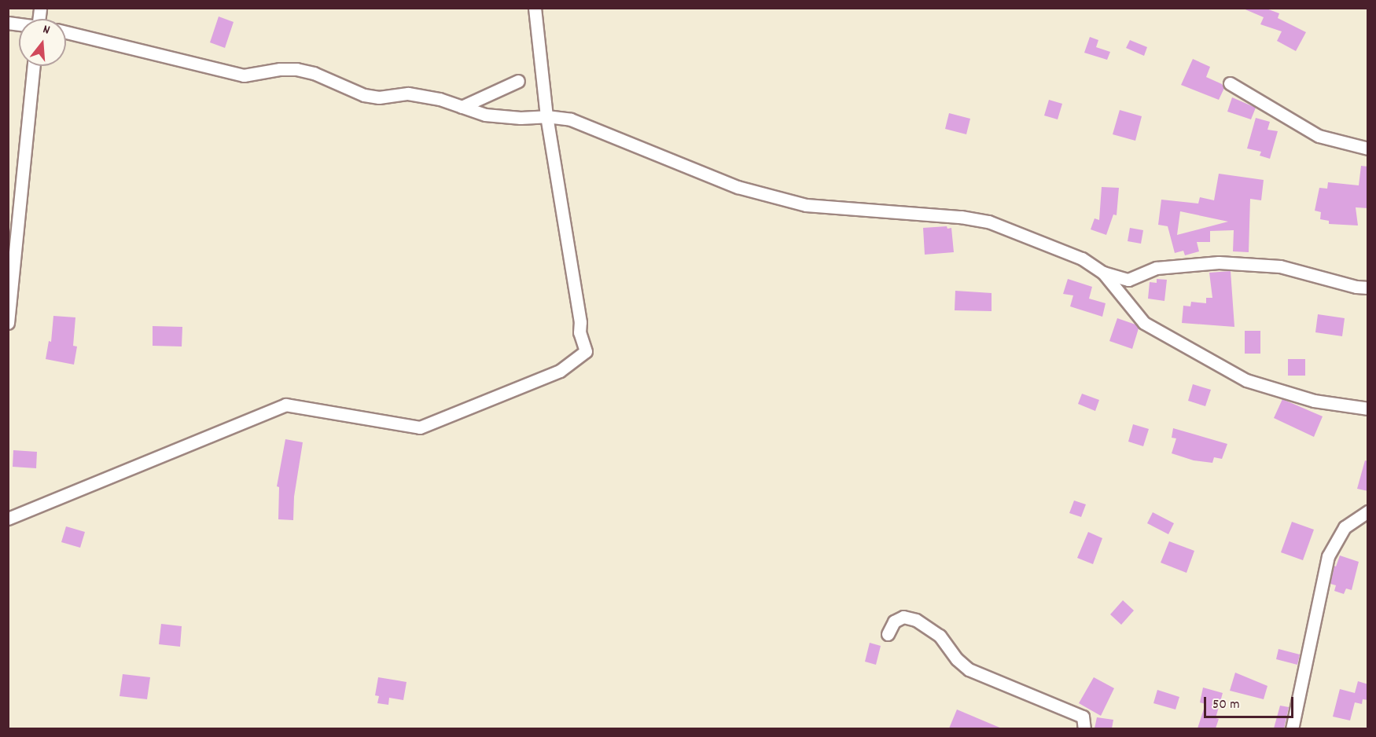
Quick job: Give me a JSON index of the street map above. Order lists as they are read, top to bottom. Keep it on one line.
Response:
{"scale_bar":"50 m","north":"top"}
